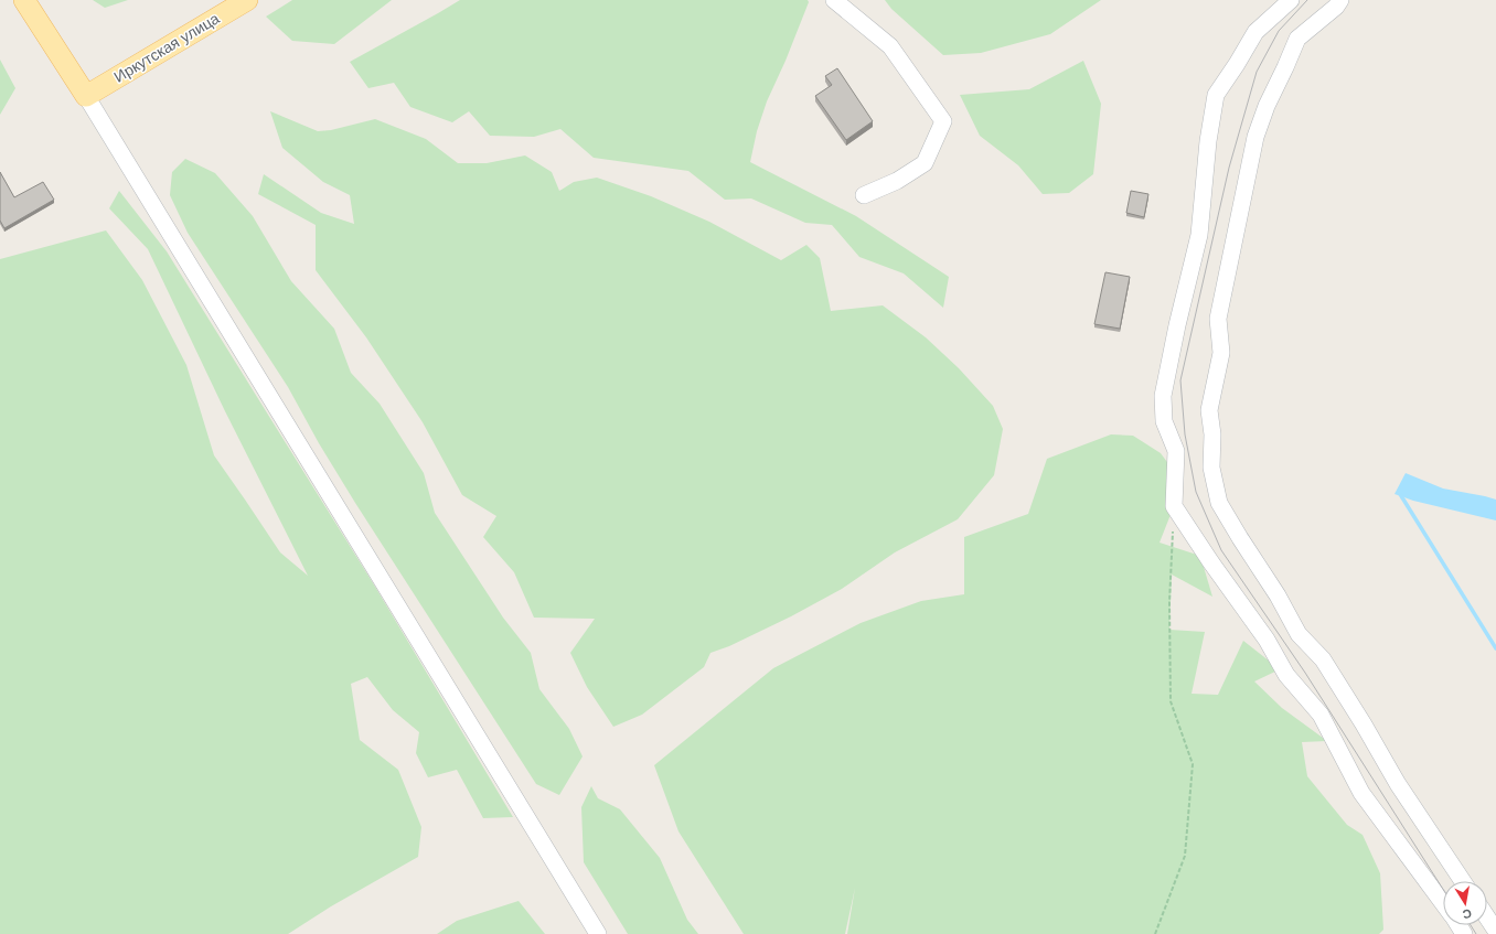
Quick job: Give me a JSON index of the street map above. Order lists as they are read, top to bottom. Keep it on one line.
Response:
{"streets":{"main road":["Иркутская улица"]},"north":"bottom"}
